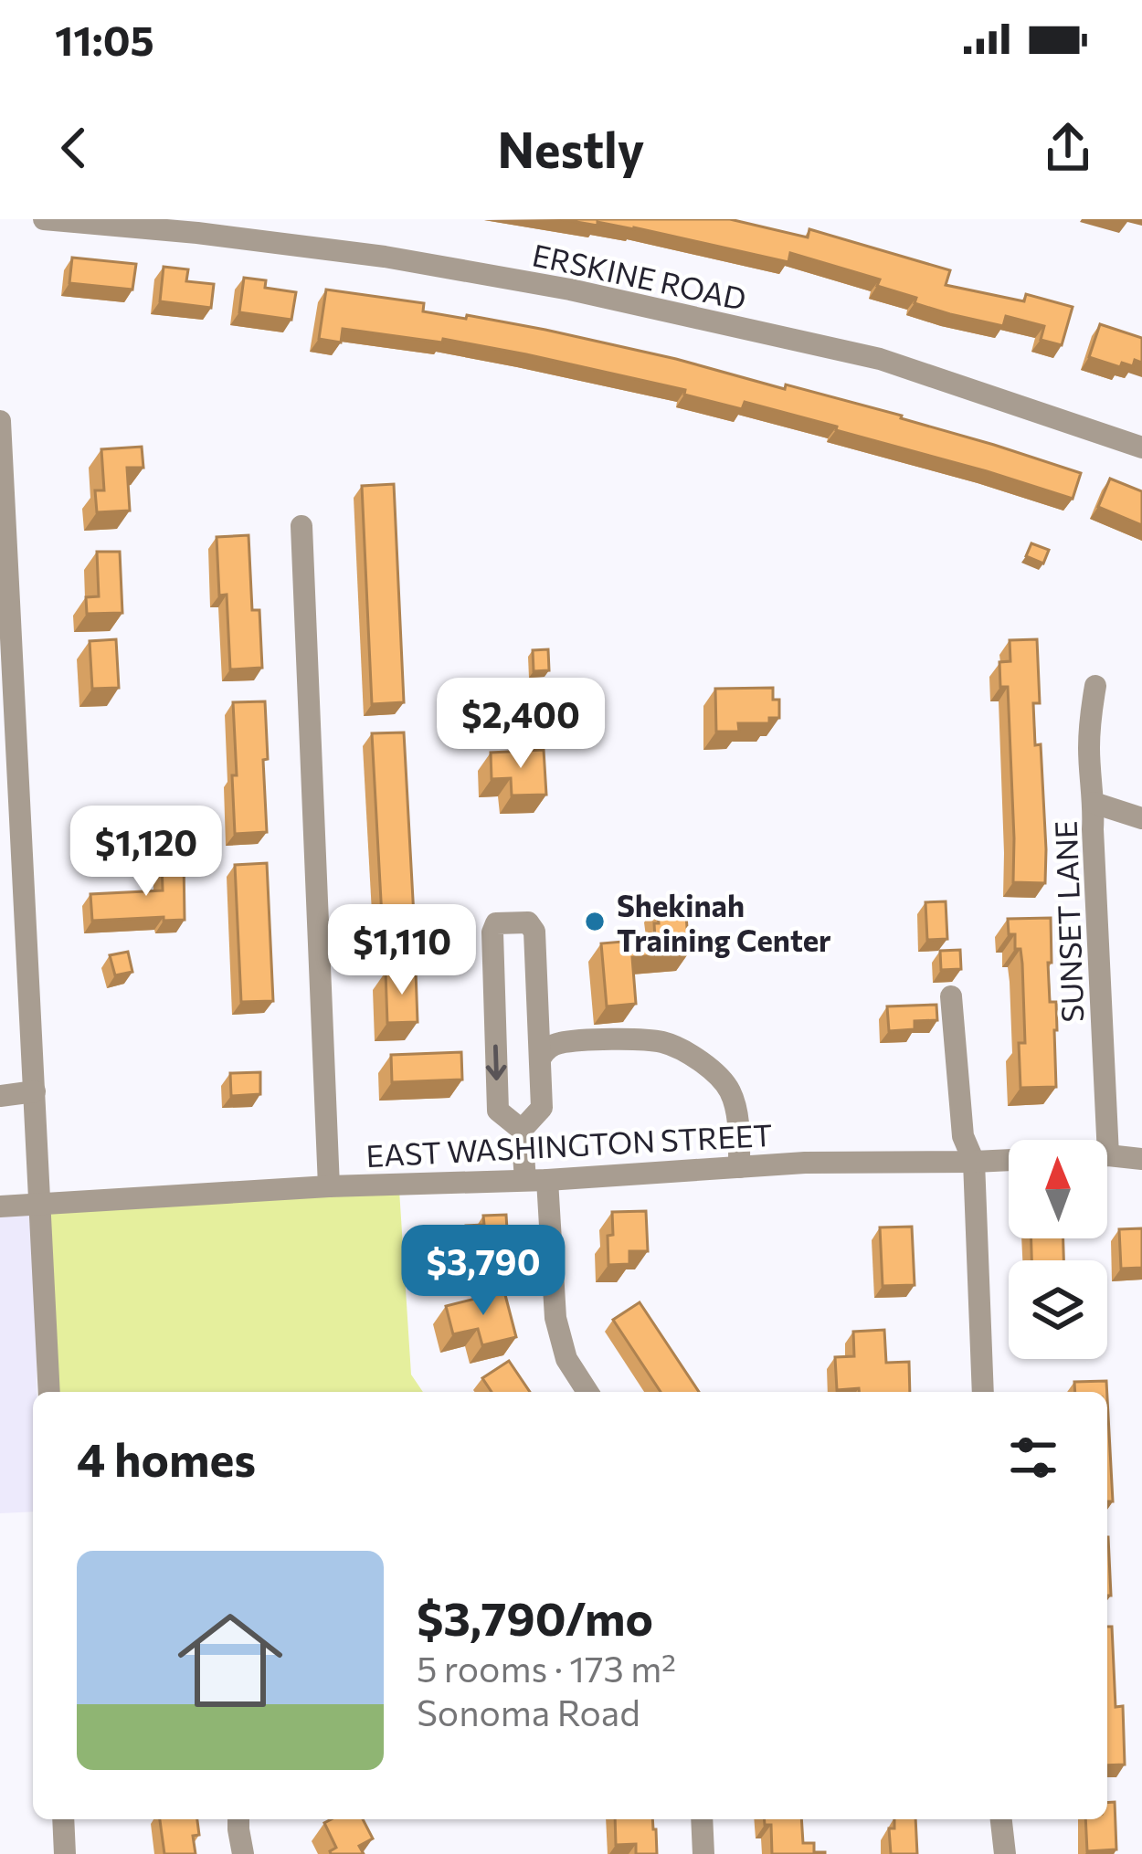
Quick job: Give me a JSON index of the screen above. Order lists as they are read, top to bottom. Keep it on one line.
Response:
{"streets":{"street":["ERSKINE ROAD","SUNSET LANE","EAST WASHINGTON STREET"]},"crossings":[["SUNSET LANE","EAST WASHINGTON STREET"]],"places":["Shekinah Training Center"],"north":"top","page":{"status":"11:05","header":"Nestly","price":["$2,400","$1,120","$1,110","$3,790"],"heading":"4 homes","list":[{"name":"$3,790/mo","note":"5 rooms · 173 m² · Sonoma Road"}]}}
